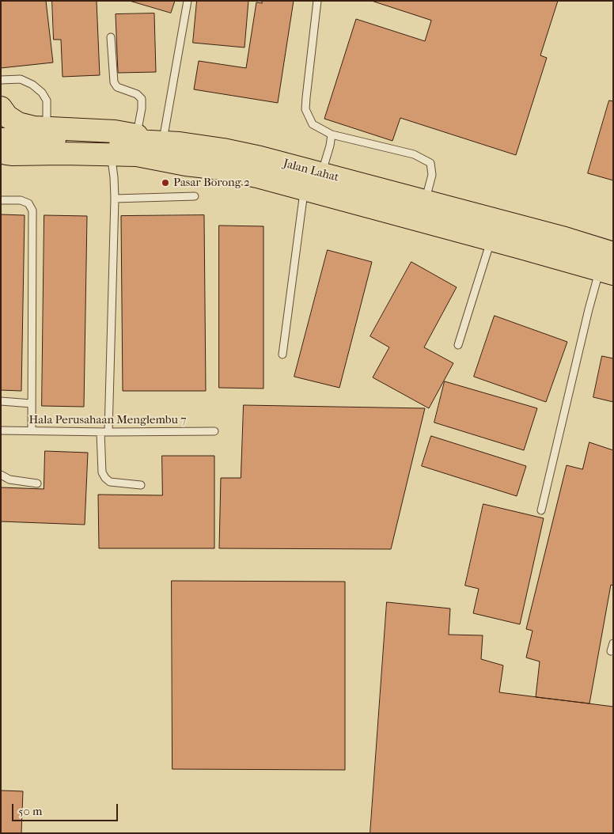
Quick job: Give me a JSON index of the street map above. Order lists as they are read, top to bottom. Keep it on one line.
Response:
{"streets":{"main road":["Jalan Lahat"],"lane":["Hala Perusahaan Menglembu 7"]},"places":["Pasar Borong 2"],"scale_bar":"50 m"}
